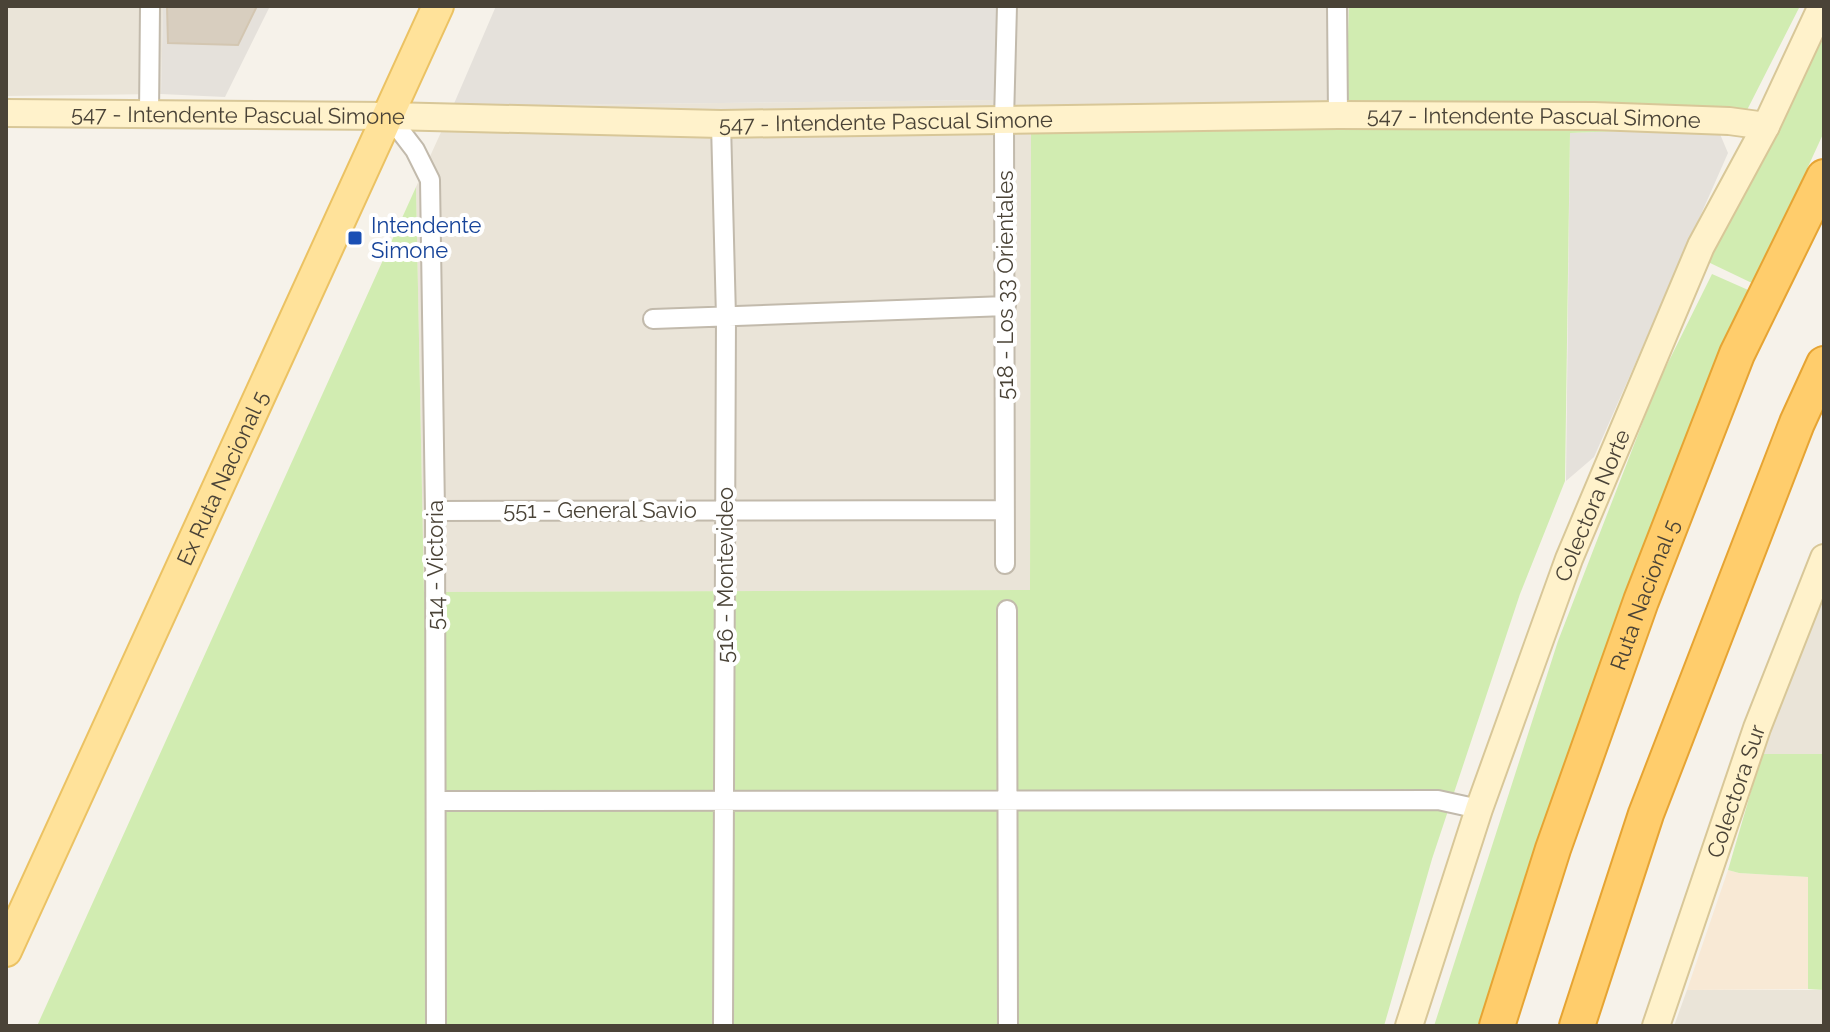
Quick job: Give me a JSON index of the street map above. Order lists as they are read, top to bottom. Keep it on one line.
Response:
{"streets":{"highway":["Ruta Nacional 5"],"main road":["Ex Ruta Nacional 5"],"street":["547 - Intendente Pascual Simone","518 - Los 33 Orientales","Colectora Norte","551 - General Savio","514 - Victoria","516 - Montevideo","Colectora Sur"]},"crossings":[["547 - Intendente Pascual Simone","518 - Los 33 Orientales"],["547 - Intendente Pascual Simone","Ex Ruta Nacional 5"],["547 - Intendente Pascual Simone","Colectora Norte"],["547 - Intendente Pascual Simone","514 - Victoria"],["547 - Intendente Pascual Simone","516 - Montevideo"],["518 - Los 33 Orientales","551 - General Savio"],["Ex Ruta Nacional 5","514 - Victoria"],["551 - General Savio","514 - Victoria"],["551 - General Savio","516 - Montevideo"]],"places":{"transit":["Intendente Simone"]}}
